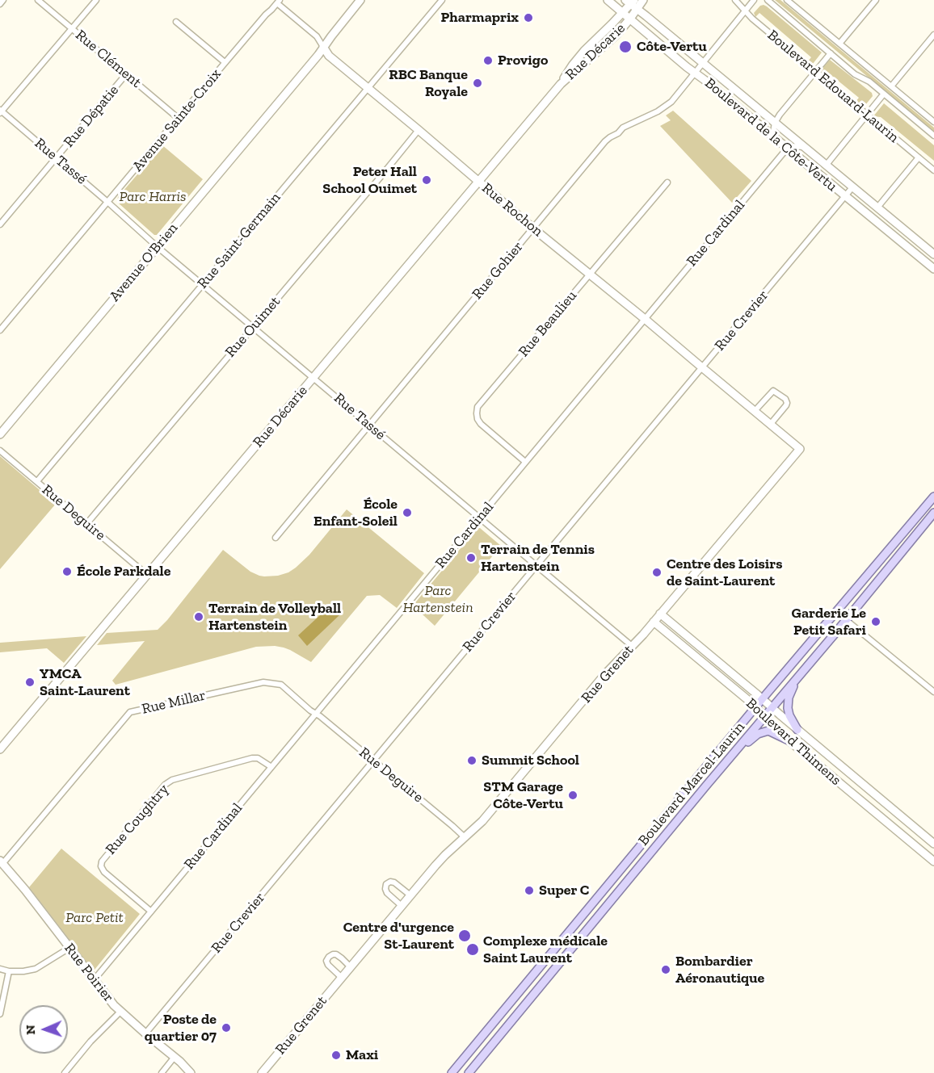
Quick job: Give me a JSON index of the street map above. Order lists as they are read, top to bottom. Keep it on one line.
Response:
{"streets":{"main road":["Boulevard Marcel-Laurin"],"street":["Rue Décarie","Rue Clément","Boulevard Edouard-Laurin","Rue Dépatie","Avenue Sainte-Croix","Boulevard de la Côte-Vertu","Rue Tassé","Rue Rochon","Rue Cardinal","Rue Saint-Germain","Avenue O'Brien","Rue Gohier","Rue Crevier","Rue Beaulieu","Rue Ouimet","Rue Deguire","Rue Grenet","Rue Millar","Boulevard Thimens","Rue Coughtry","Rue Poirier"]},"crossings":[["Rue Décarie","Boulevard de la Côte-Vertu"],["Rue Décarie","Rue Tassé"],["Rue Décarie","Rue Rochon"],["Rue Décarie","Rue Deguire"],["Rue Clément","Rue Dépatie"],["Rue Clément","Avenue Sainte-Croix"],["Boulevard Edouard-Laurin","Rue Gohier"],["Rue Dépatie","Rue Tassé"],["Avenue Sainte-Croix","Rue Tassé"],["Avenue Sainte-Croix","Rue Rochon"],["Boulevard de la Côte-Vertu","Rue Cardinal"],["Boulevard de la Côte-Vertu","Rue Gohier"],["Boulevard de la Côte-Vertu","Rue Crevier"],["Rue Tassé","Rue Cardinal"],["Rue Tassé","Rue Saint-Germain"],["Rue Tassé","Avenue O'Brien"],["Rue Tassé","Rue Gohier"],["Rue Tassé","Rue Crevier"],["Rue Tassé","Rue Ouimet"],["Rue Tassé","Rue Grenet"],["Rue Rochon","Rue Cardinal"],["Rue Rochon","Rue Saint-Germain"],["Rue Rochon","Avenue O'Brien"],["Rue Rochon","Rue Gohier"],["Rue Rochon","Rue Crevier"],["Rue Rochon","Rue Beaulieu"],["Rue Rochon","Rue Ouimet"],["Rue Rochon","Rue Grenet"],["Rue Cardinal","Rue Beaulieu"],["Rue Cardinal","Rue Deguire"],["Rue Cardinal","Rue Millar"],["Rue Cardinal","Rue Coughtry"],["Rue Cardinal","Rue Poirier"],["Rue Saint-Germain","Rue Deguire"],["Rue Crevier","Rue Deguire"],["Rue Crevier","Rue Poirier"],["Rue Ouimet","Rue Deguire"],["Rue Deguire","Rue Grenet"],["Rue Deguire","Rue Millar"],["Rue Grenet","Boulevard Thimens"],["Rue Millar","Rue Poirier"],["Boulevard Thimens","Boulevard Marcel-Laurin"]],"parks":["Parc Harris","Parc Hartenstein","Parc Petit"],"places":["Pharmaprix","Côte-Vertu","Provigo","RBC Banque Royale","Peter Hall School Ouimet","École Enfant-Soleil","Terrain de Tennis Hartenstein","École Parkdale","Centre des Loisirs de Saint-Laurent","Terrain de Volleyball Hartenstein","Garderie Le Petit Safari","YMCA Saint-Laurent","Summit School","STM Garage Côte-Vertu","Super C","Centre d'urgence St-Laurent","Complexe médicale Saint Laurent","Bombardier Aéronautique","Poste de quartier 07","Maxi"],"north":"left"}
